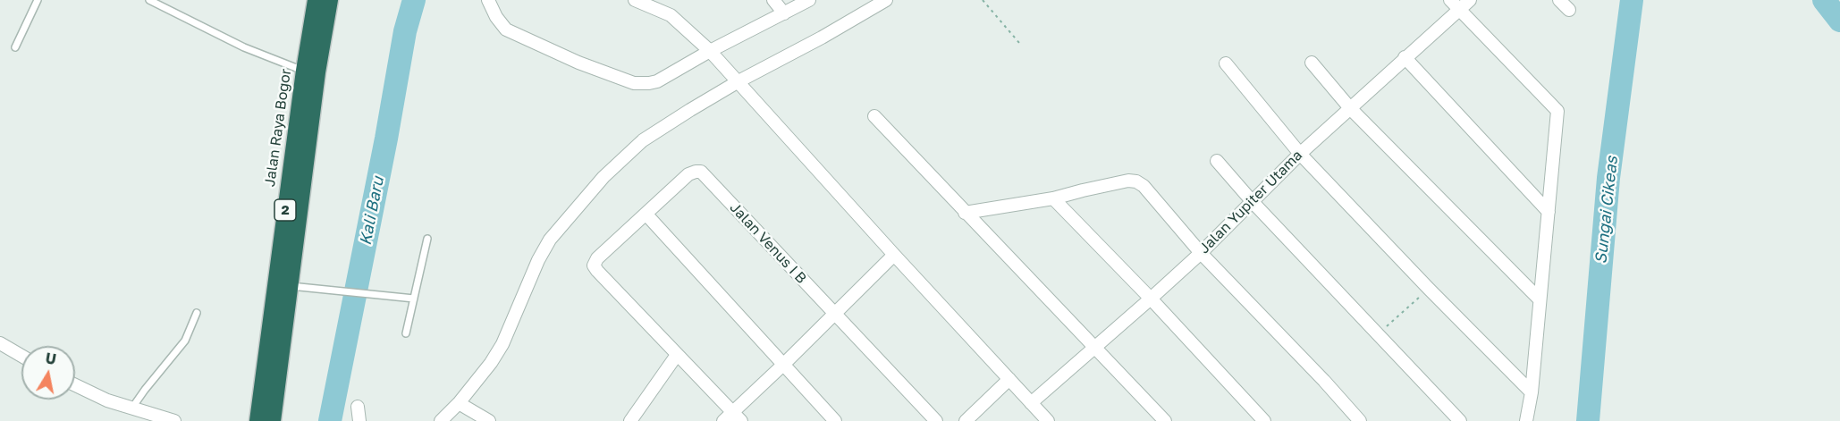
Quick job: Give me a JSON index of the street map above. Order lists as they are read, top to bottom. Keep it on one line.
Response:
{"streets":{"highway":["Jalan Raya Bogor","2"],"street":["Jalan Yupiter Utama","Jalan Venus I B"]},"water":["Sungai Cikeas","Kali Baru"],"north":"top"}
